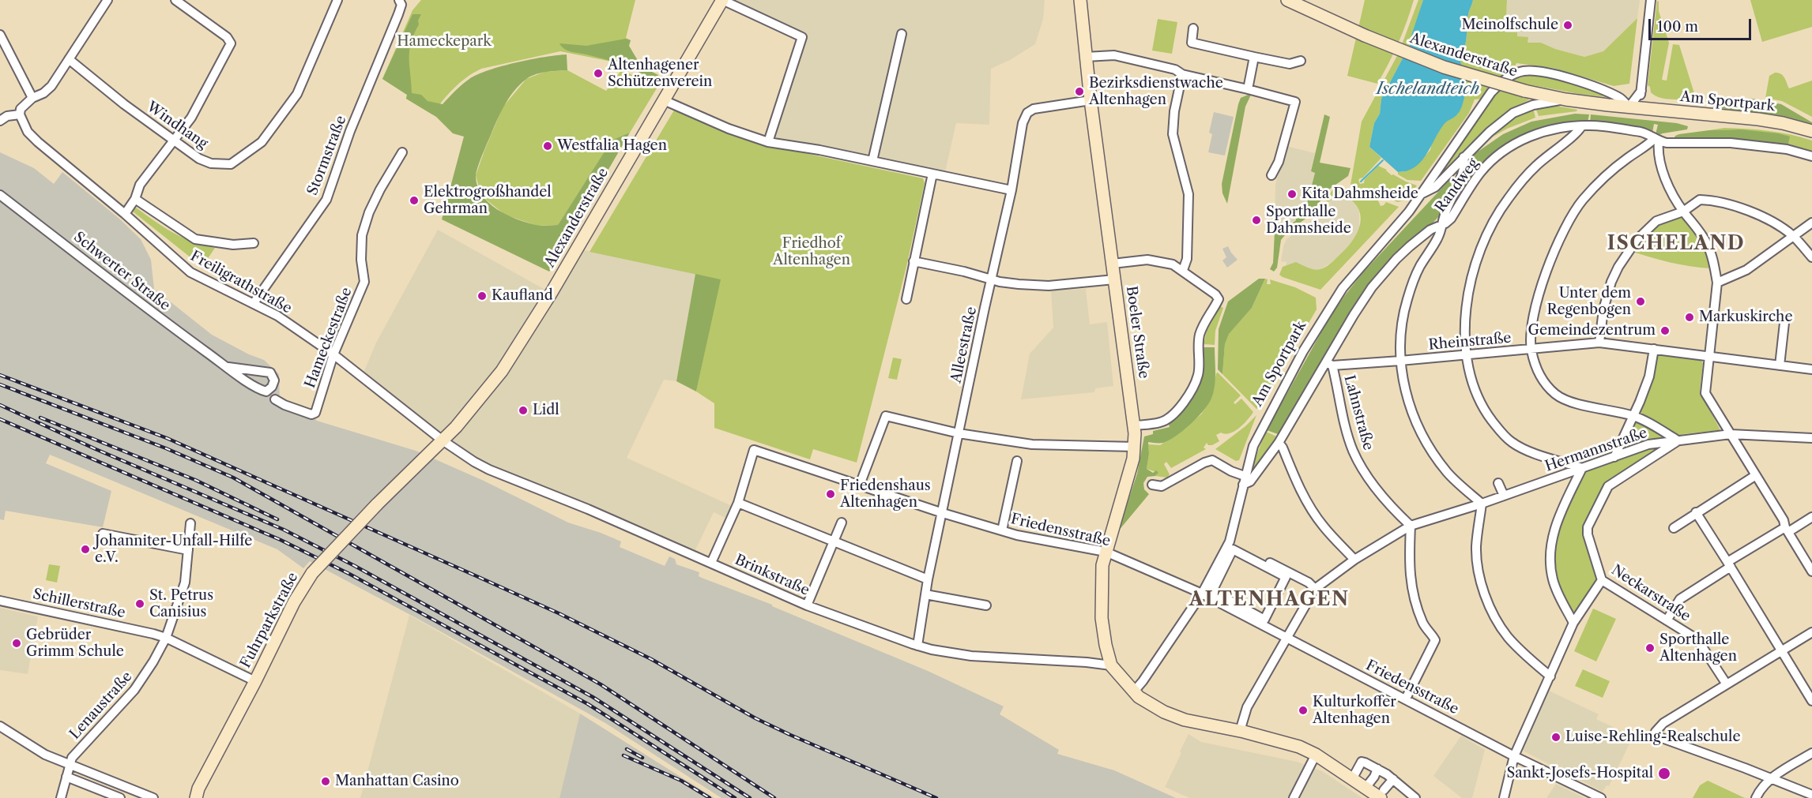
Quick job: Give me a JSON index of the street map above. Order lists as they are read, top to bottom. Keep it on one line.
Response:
{"streets":{"main road":["Alexanderstraße","Am Sportpark","Boeler Straße","Fuhrparkstraße"],"street":["Windhang","Stormstraße","Randweg","Schwerter Straße","Freiligrathstraße","Hameckestraße","Rheinstraße","Alleestraße","Lahnstraße","Hermannstraße","Friedensstraße","Brinkstraße","Neckarstraße","Schillerstraße","Lenaustraße"]},"crossings":[["Alexanderstraße","Am Sportpark"],["Alexanderstraße","Freiligrathstraße"],["Alexanderstraße","Brinkstraße"],["Alexanderstraße","Fuhrparkstraße"],["Am Sportpark","Randweg"],["Am Sportpark","Friedensstraße"],["Stormstraße","Freiligrathstraße"],["Randweg","Rheinstraße"],["Randweg","Lahnstraße"],["Freiligrathstraße","Hameckestraße"],["Freiligrathstraße","Brinkstraße"],["Freiligrathstraße","Fuhrparkstraße"],["Boeler Straße","Alleestraße"],["Boeler Straße","Friedensstraße"],["Boeler Straße","Brinkstraße"],["Rheinstraße","Lahnstraße"],["Alleestraße","Friedensstraße"],["Alleestraße","Brinkstraße"],["Lahnstraße","Hermannstraße"],["Hermannstraße","Friedensstraße"],["Hermannstraße","Neckarstraße"],["Brinkstraße","Fuhrparkstraße"],["Schillerstraße","Fuhrparkstraße"],["Schillerstraße","Lenaustraße"]],"districts":["ISCHELAND","ALTENHAGEN"],"water":["Ischelandteich"],"parks":["Hameckepark","Friedhof Altenhagen"],"places":["Meinolfschule","Altenhagener Schützenverein","Bezirksdienstwache Altenhagen","Westfalia Hagen","Kita Dahmsheide","Elektrogroßhandel Gehrman","Sporthalle Dahmsheide","Kaufland","Unter dem Regenbogen","Markuskirche","Gemeindezentrum","Lidl","Friedenshaus Altenhagen","Johanniter-Unfall-Hilfe e.V.","St. Petrus Canisius","Gebrüder Grimm Schule","Sporthalle Altenhagen","Kulturkoffer Altenhagen","Luise-Rehling-Realschule","Sankt-Josefs-Hospital","Manhattan Casino"],"scale_bar":"100 m"}
